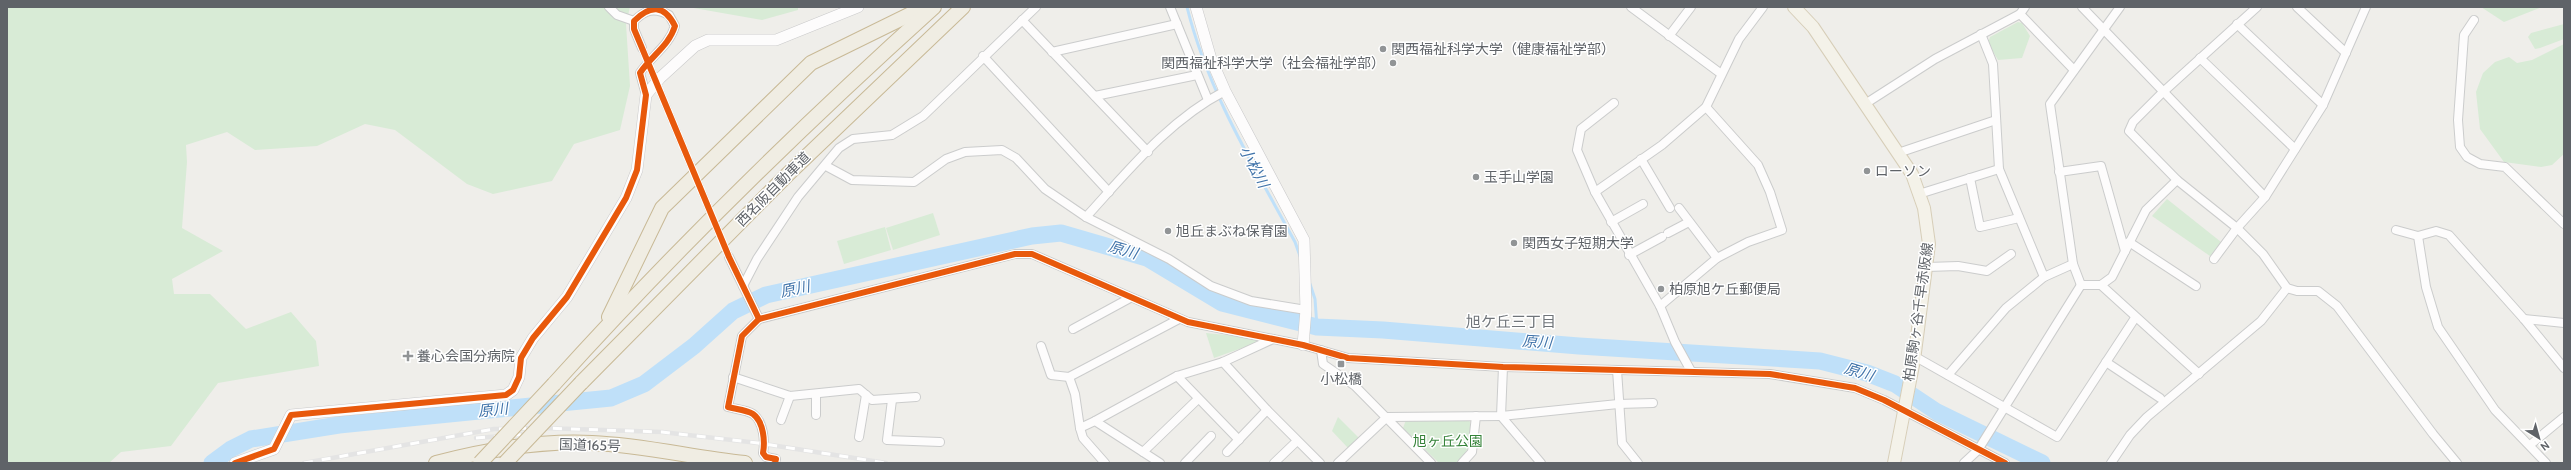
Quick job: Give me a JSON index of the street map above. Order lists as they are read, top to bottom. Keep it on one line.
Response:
{"streets":{"highway":["西名阪自動車道","国道165号"],"main road":["柏原駒ヶ谷千早赤阪線"]},"districts":["旭ケ丘三丁目"],"water":["小松川","原川"],"parks":["旭ヶ丘公園"],"places":{"other":["関西福祉科学大学（健康福祉学部）","関西福祉科学大学（社会福祉学部）","ローソン","玉手山学園","旭丘まぶね保育園","関西女子短期大学","柏原旭ケ丘郵便局"],"health":["養心会国分病院"],"transit":["小松橋"]},"north":"bottom right"}
